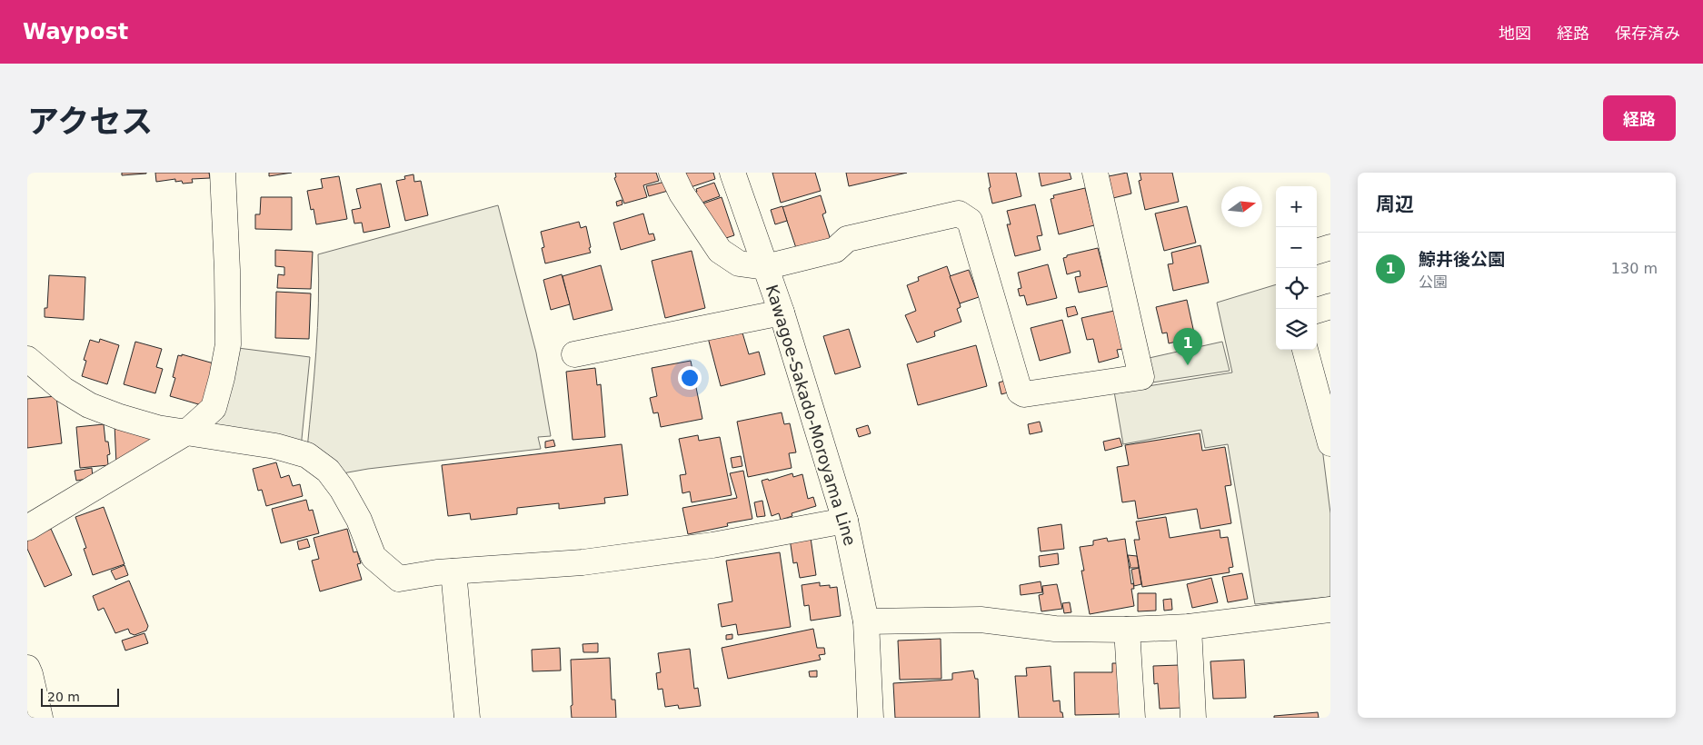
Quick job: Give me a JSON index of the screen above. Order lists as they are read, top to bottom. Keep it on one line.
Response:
{"streets":{"street":["Kawagoe-Sakado-Moroyama Line"]},"scale_bar":"20 m","north":"right","page":{"header":"Waypost","nav":["地図","経路","保存済み"],"title":"アクセス","buttons":"経路","heading":"周辺","map_buttons":["+","−"],"list":[{"mark":"1","name":"鯨井後公園","note":"公園","value":"130 m"}],"pins":"1","scale":"20 m"}}
